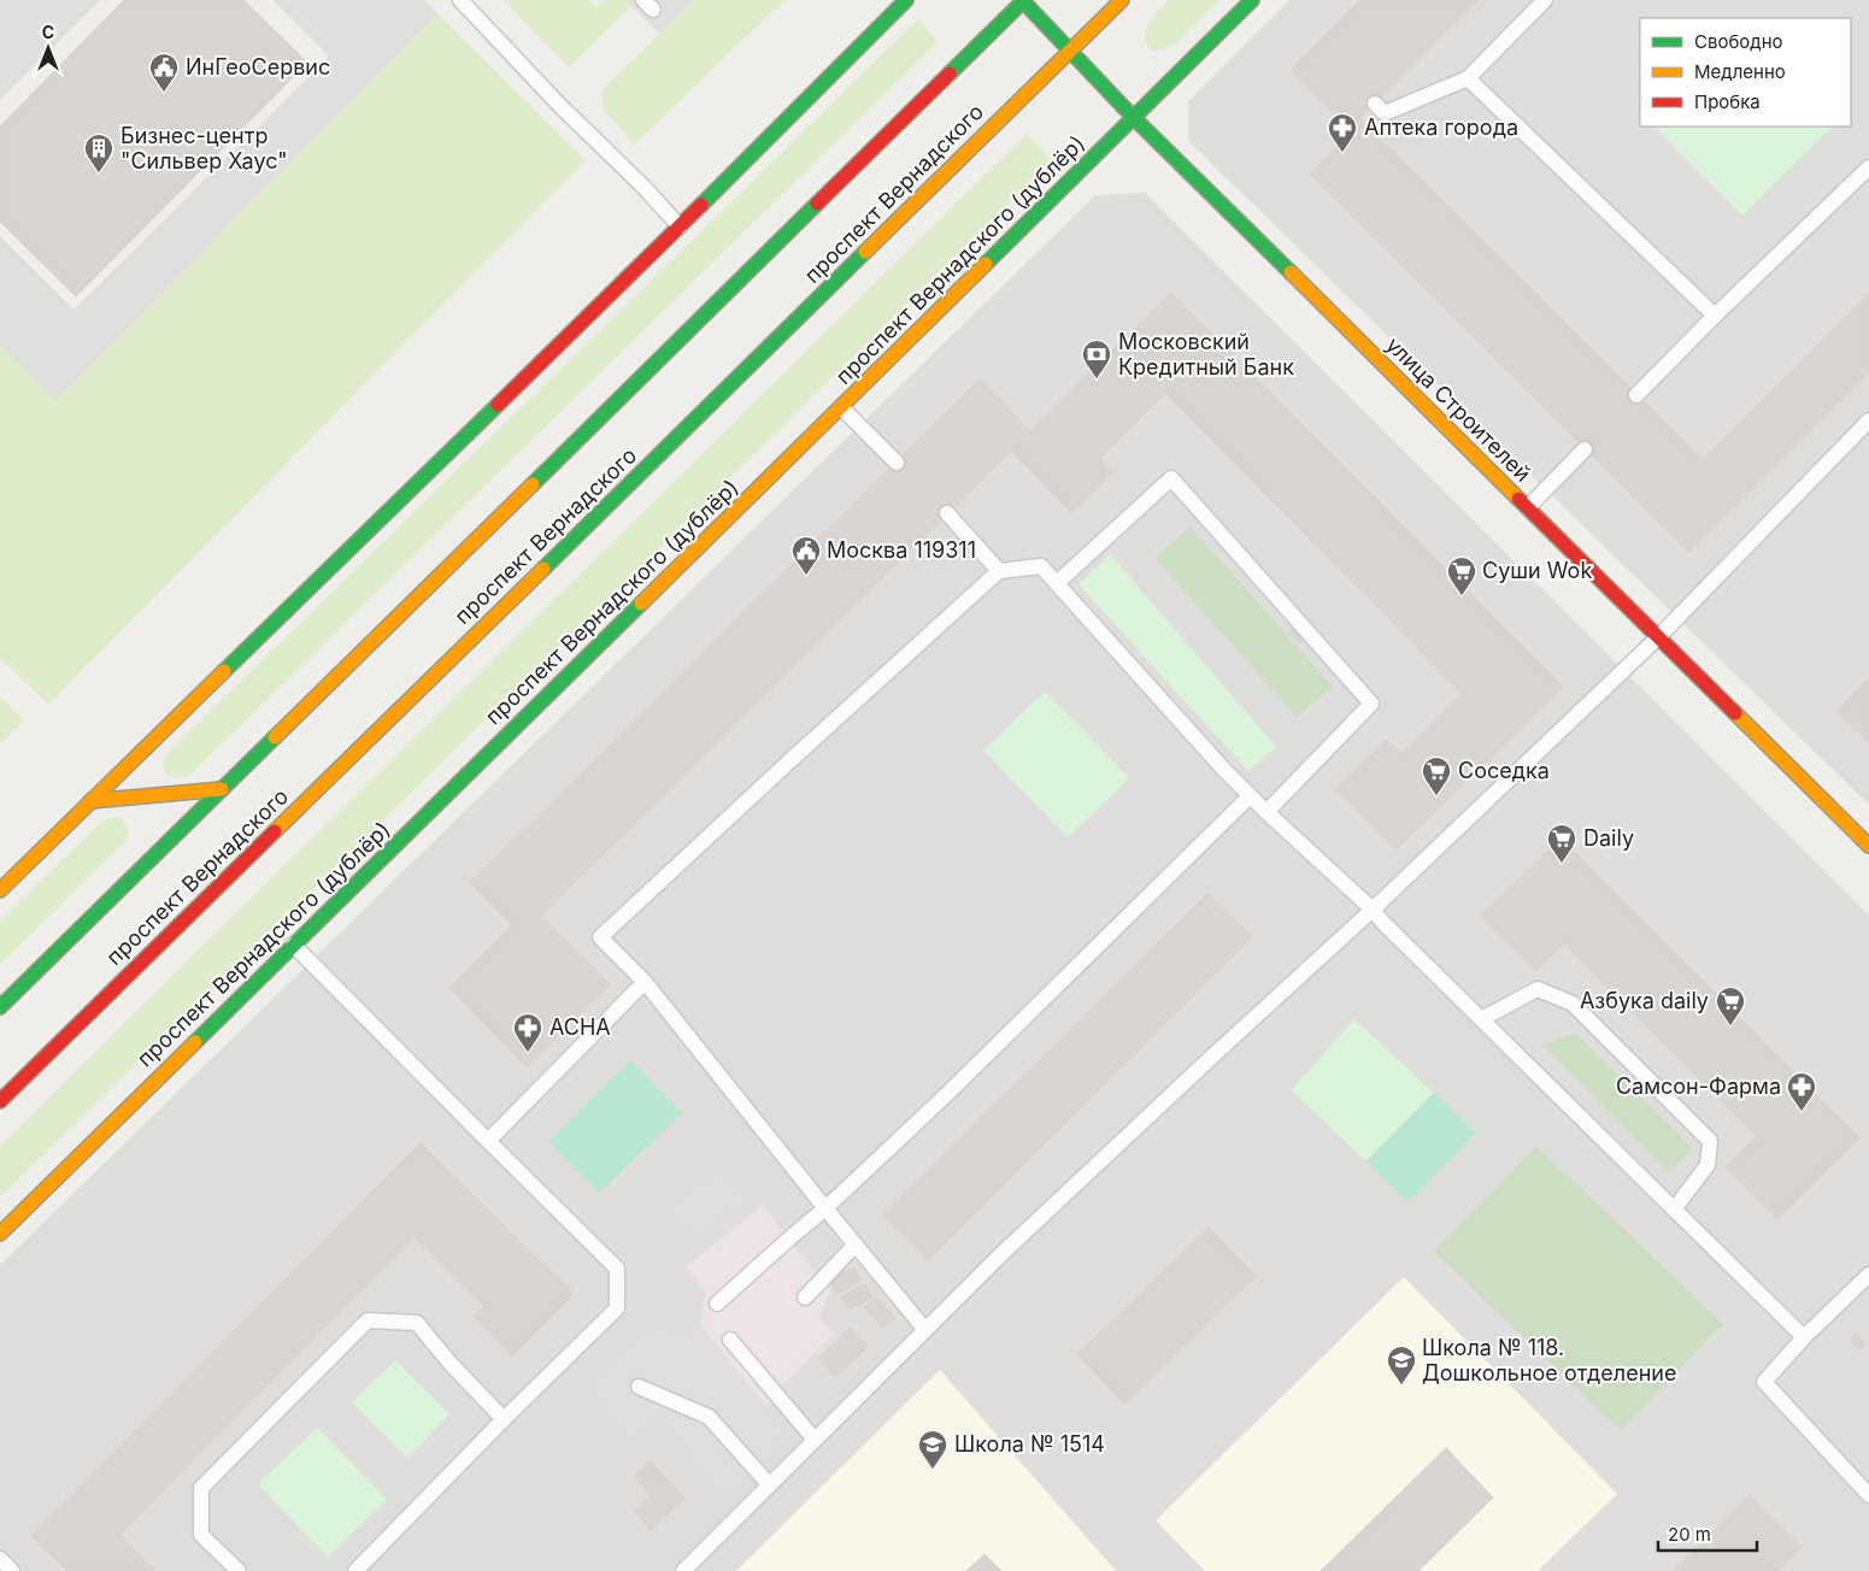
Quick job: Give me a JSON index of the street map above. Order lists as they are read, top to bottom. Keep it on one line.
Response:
{"streets":{"street":["проспект Вернадского","проспект Вернадского (дублёр)","улица Строителей"]},"crossings":[["проспект Вернадского","улица Строителей"],["проспект Вернадского (дублёр)","улица Строителей"]],"places":{"public building":["ИнГеоСервис","Москва 119311"],"pharmacy":["Аптека города","ACHA","Самсон-Фарма"],"building":["Бизнес-центр \"Сильвер Хаус\""],"bank":["Московский Кредитный Банк"],"supermarket":["Суши Wok","Соседка","Daily","Азбука daily"],"school or university":["Школа № 118. Дошкольное отделение","Школа № 1514"]},"legend":["Свободно","Медленно","Пробка"],"scale_bar":"20 m","north":"top"}
